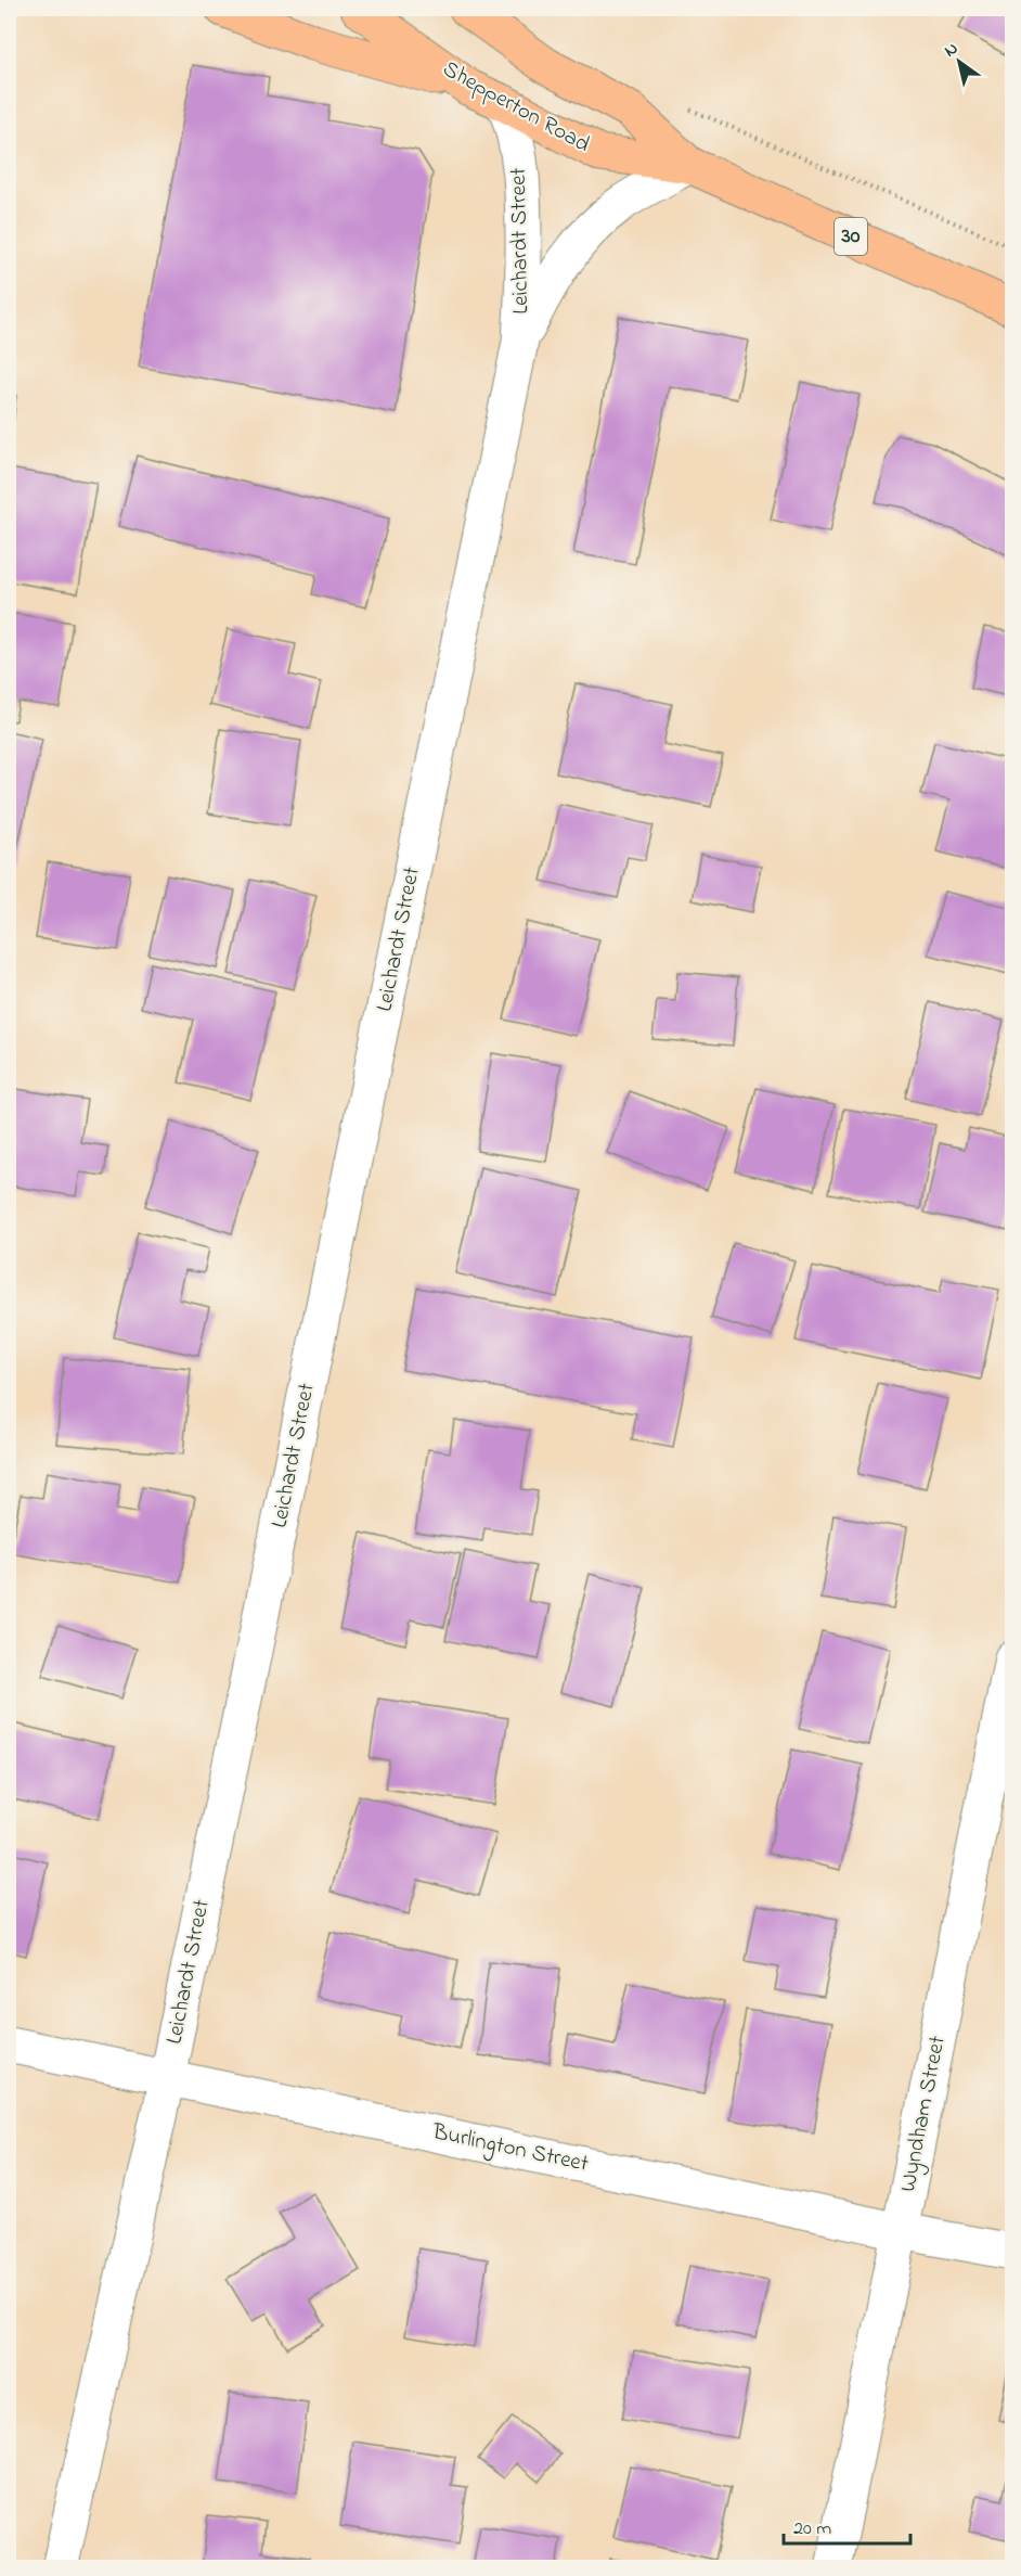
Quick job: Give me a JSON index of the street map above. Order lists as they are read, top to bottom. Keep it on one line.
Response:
{"streets":{"highway":["Shepperton Road","30"],"street":["Leichardt Street","Wyndham Street","Burlington Street"]},"crossings":[["Shepperton Road","30"],["Shepperton Road","Leichardt Street"],["30","Leichardt Street"],["Leichardt Street","Burlington Street"],["Wyndham Street","Burlington Street"]],"scale_bar":"20 m","north":"top left"}
